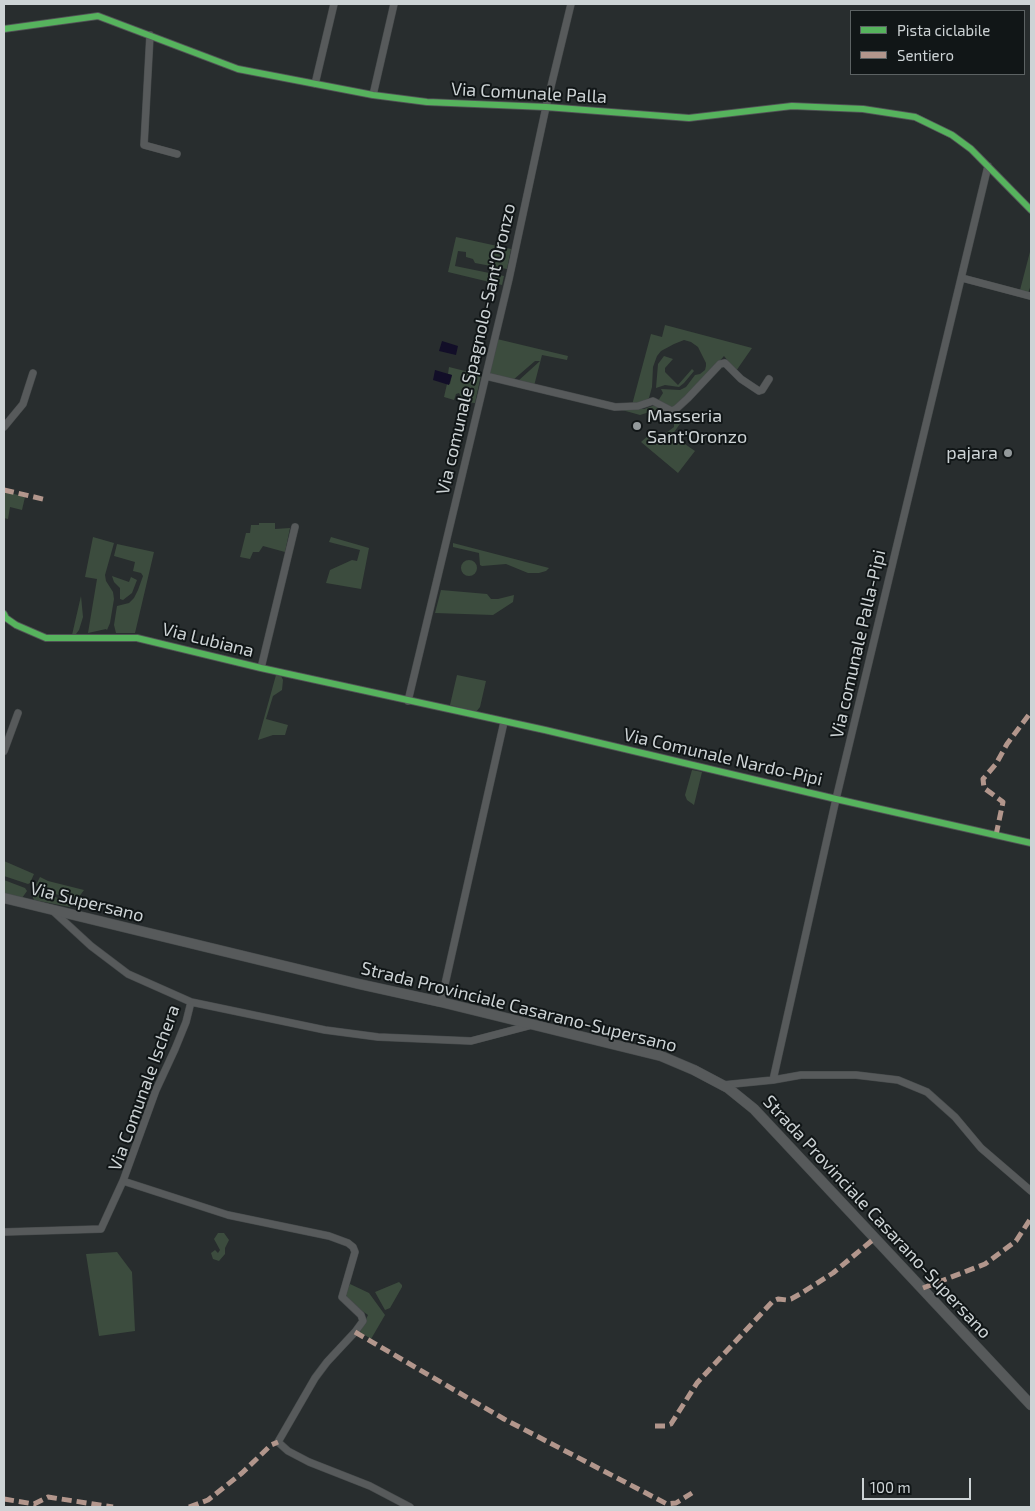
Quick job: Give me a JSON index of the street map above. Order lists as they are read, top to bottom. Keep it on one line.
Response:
{"streets":{"main road":["Via Supersano","Strada Provinciale Casarano-Supersano"],"street":["Via Comunale Palla","Via comunale Spagnolo-Sant'Oronzo","Via Lubiana","Via comunale Palla-Pipi","Via Comunale Nardo-Pipi","Via Comunale Ischera"]},"crossings":[["Via Comunale Palla","Via comunale Spagnolo-Sant'Oronzo"],["Via Comunale Palla","Via comunale Palla-Pipi"],["Via comunale Spagnolo-Sant'Oronzo","Via Lubiana"],["Via comunale Spagnolo-Sant'Oronzo","Via Comunale Nardo-Pipi"],["Via Lubiana","Via Comunale Nardo-Pipi"],["Via comunale Palla-Pipi","Via Comunale Nardo-Pipi"],["Via Supersano","Strada Provinciale Casarano-Supersano"],["Via Supersano","Via Comunale Ischera"]],"places":["Masseria Sant'Oronzo","pajara"],"legend":["Pista ciclabile","Sentiero"],"scale_bar":"100 m"}
